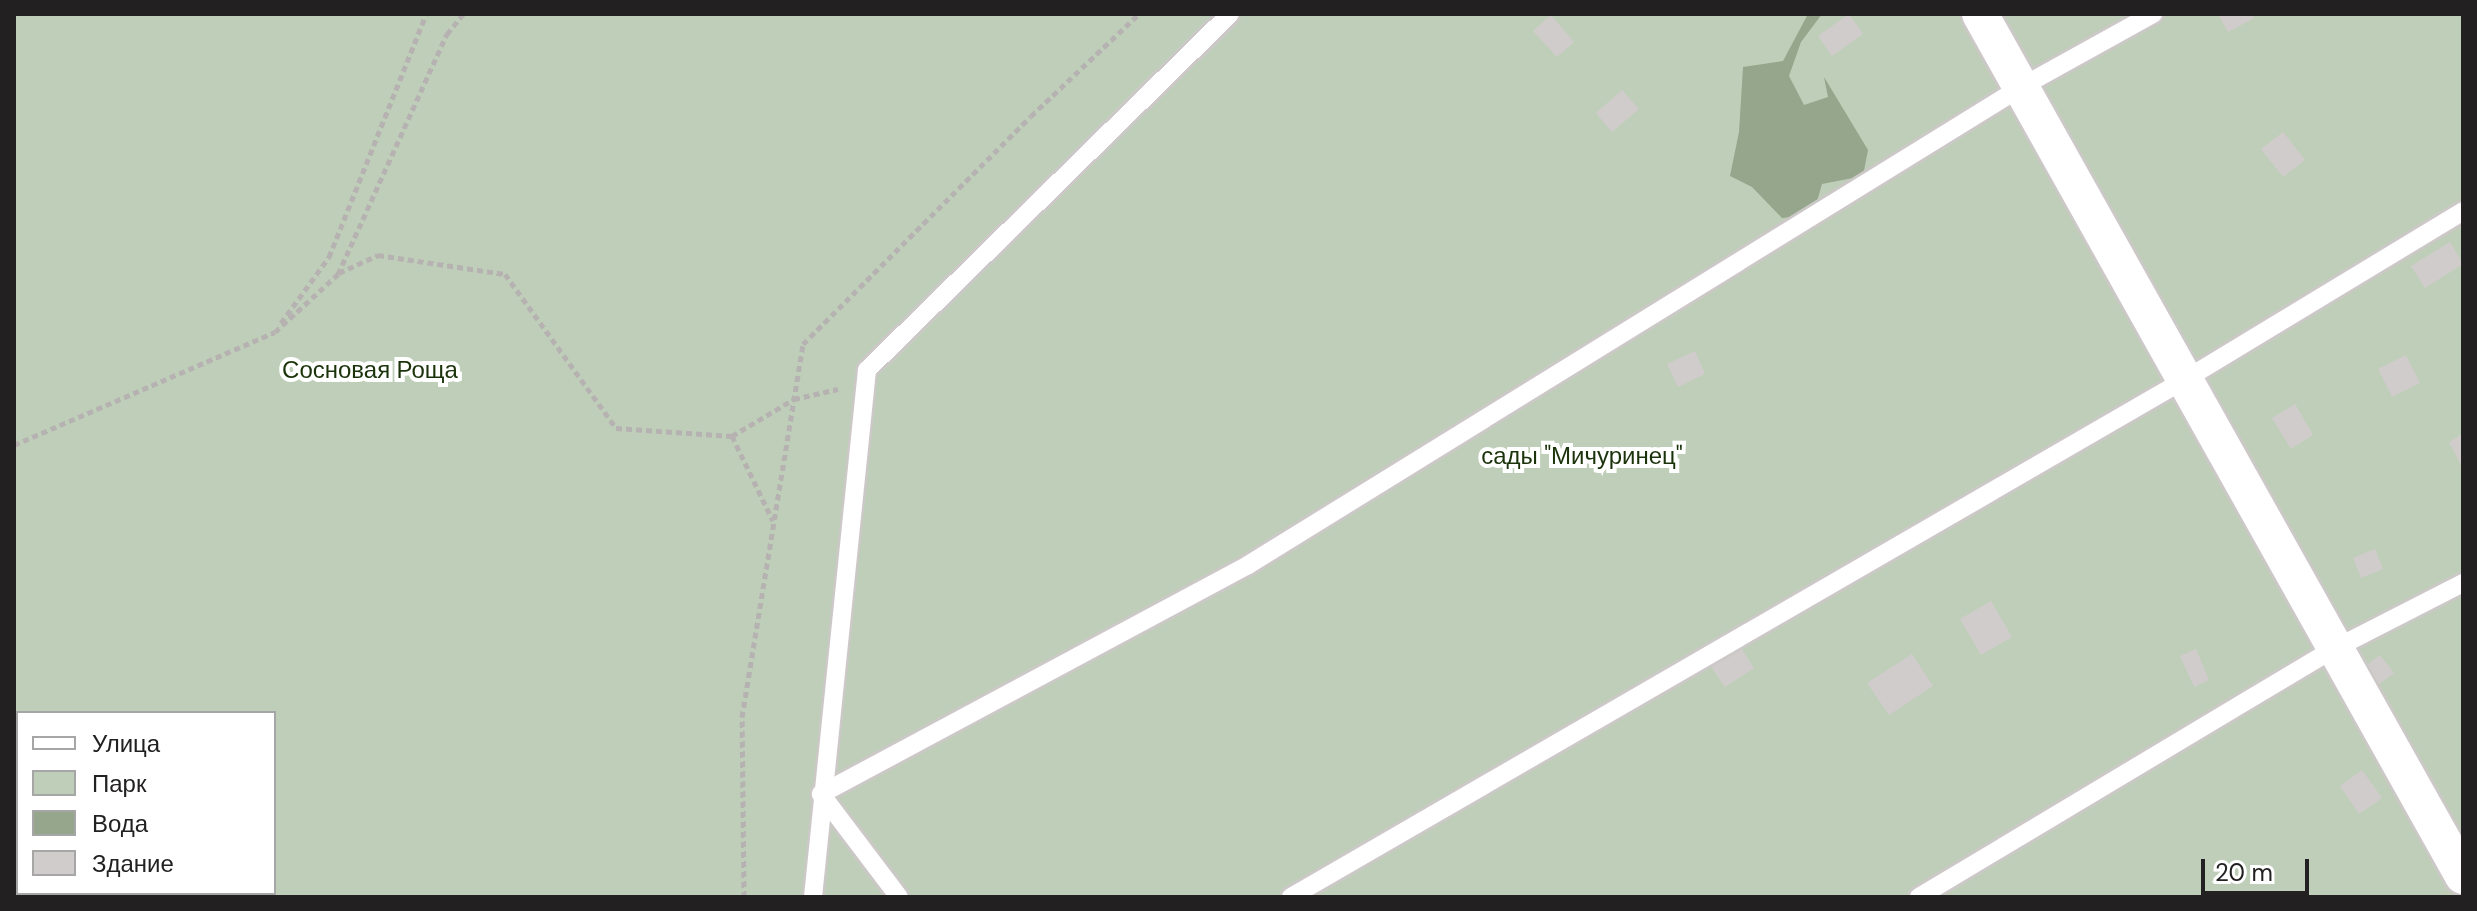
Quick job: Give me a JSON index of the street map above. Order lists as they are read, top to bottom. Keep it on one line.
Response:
{"parks":["Сосновая Роща","сады \"Мичуринец\""],"legend":["Улица","Парк","Вода","Здание"],"scale_bar":"20 m"}
